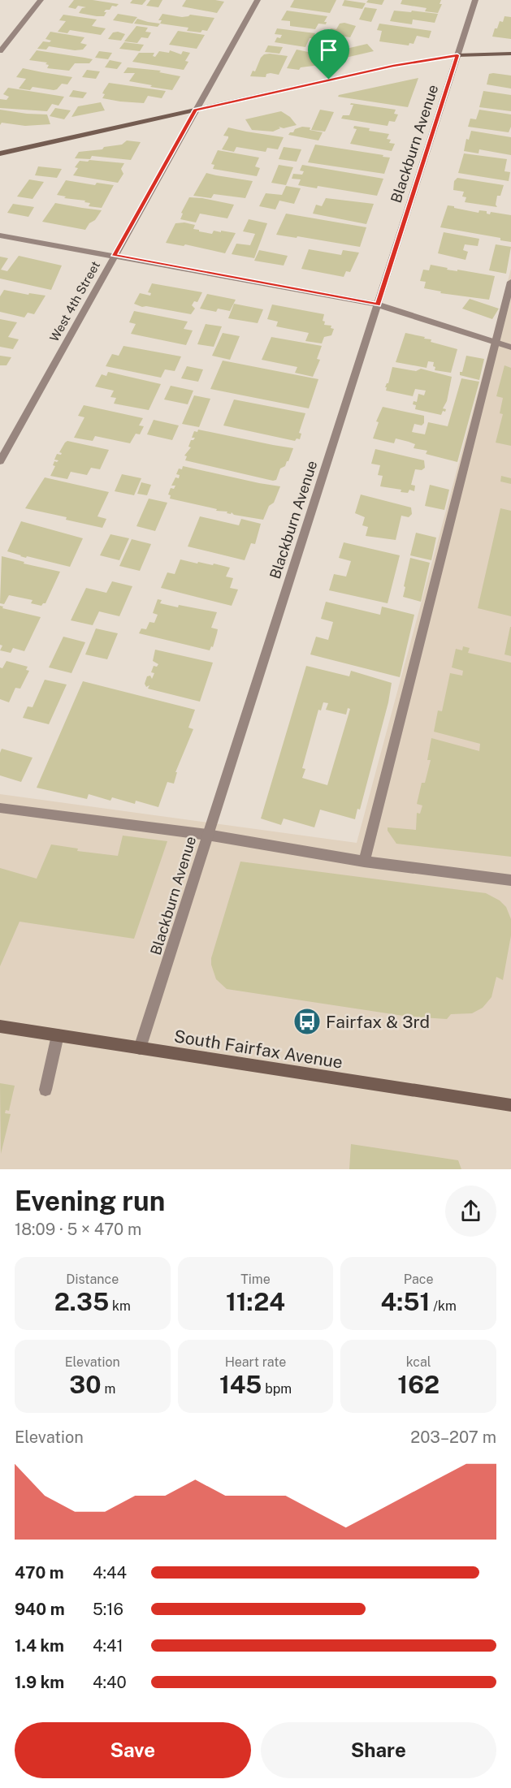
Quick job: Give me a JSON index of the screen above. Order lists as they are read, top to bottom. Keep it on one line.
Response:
{"streets":{"street":["Blackburn Avenue","West 4th Street","South Fairfax Avenue"]},"crossings":[["Blackburn Avenue","South Fairfax Avenue"]],"places":{"bus stop":["Fairfax & 3rd"]},"page":{"heading":["Evening run","18:09 · 5 × 470 m"],"stats":[["Distance","2.35 km"],["Time","11:24"],["Pace","4:51 /km"],["Elevation","30 m"],["Heart rate","145 bpm"],["kcal","162"]],"chart":["Elevation","203–207 m"],"list":[{"name":"470 m","note":"4:44"},{"name":"940 m","note":"5:16"},{"name":"1.4 km","note":"4:41"},{"name":"1.9 km","note":"4:40"}],"buttons":["Save","Share"]}}
